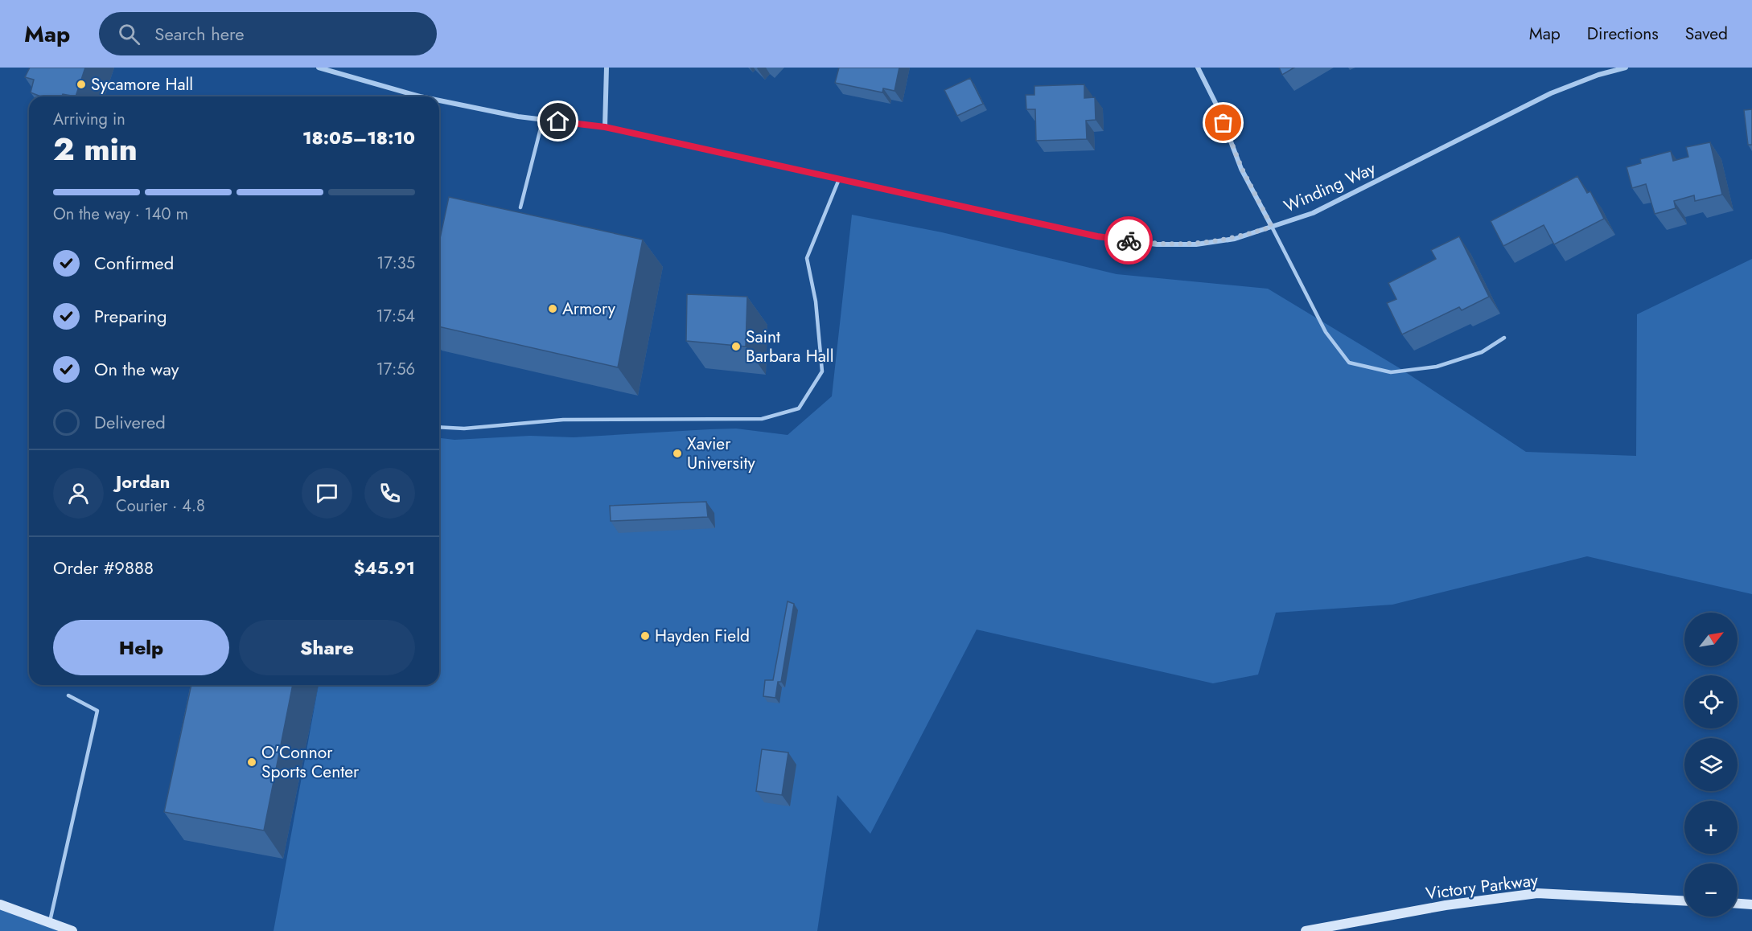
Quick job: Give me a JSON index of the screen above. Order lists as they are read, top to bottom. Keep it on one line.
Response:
{"streets":{"street":["Winding Way","Victory Parkway"]},"places":["Sycamore Hall","Armory","Saint Barbara Hall","Xavier University","Hayden Field","O'Connor Sports Center"],"north":"top right","page":{"header":"Map","search":"Search here","nav":["Map","Directions","Saved"],"heading":["2 min","Arriving in","18:05–18:10"],"panel":["Jordan","Courier · 4.8","Order #9888","$45.91"],"bar":"On the way · 140 m","list":[["Confirmed","17:35"],["Preparing","17:54"],["On the way","17:56"],"Delivered"],"buttons":["Help","Share"],"map_buttons":["+","−"]}}
